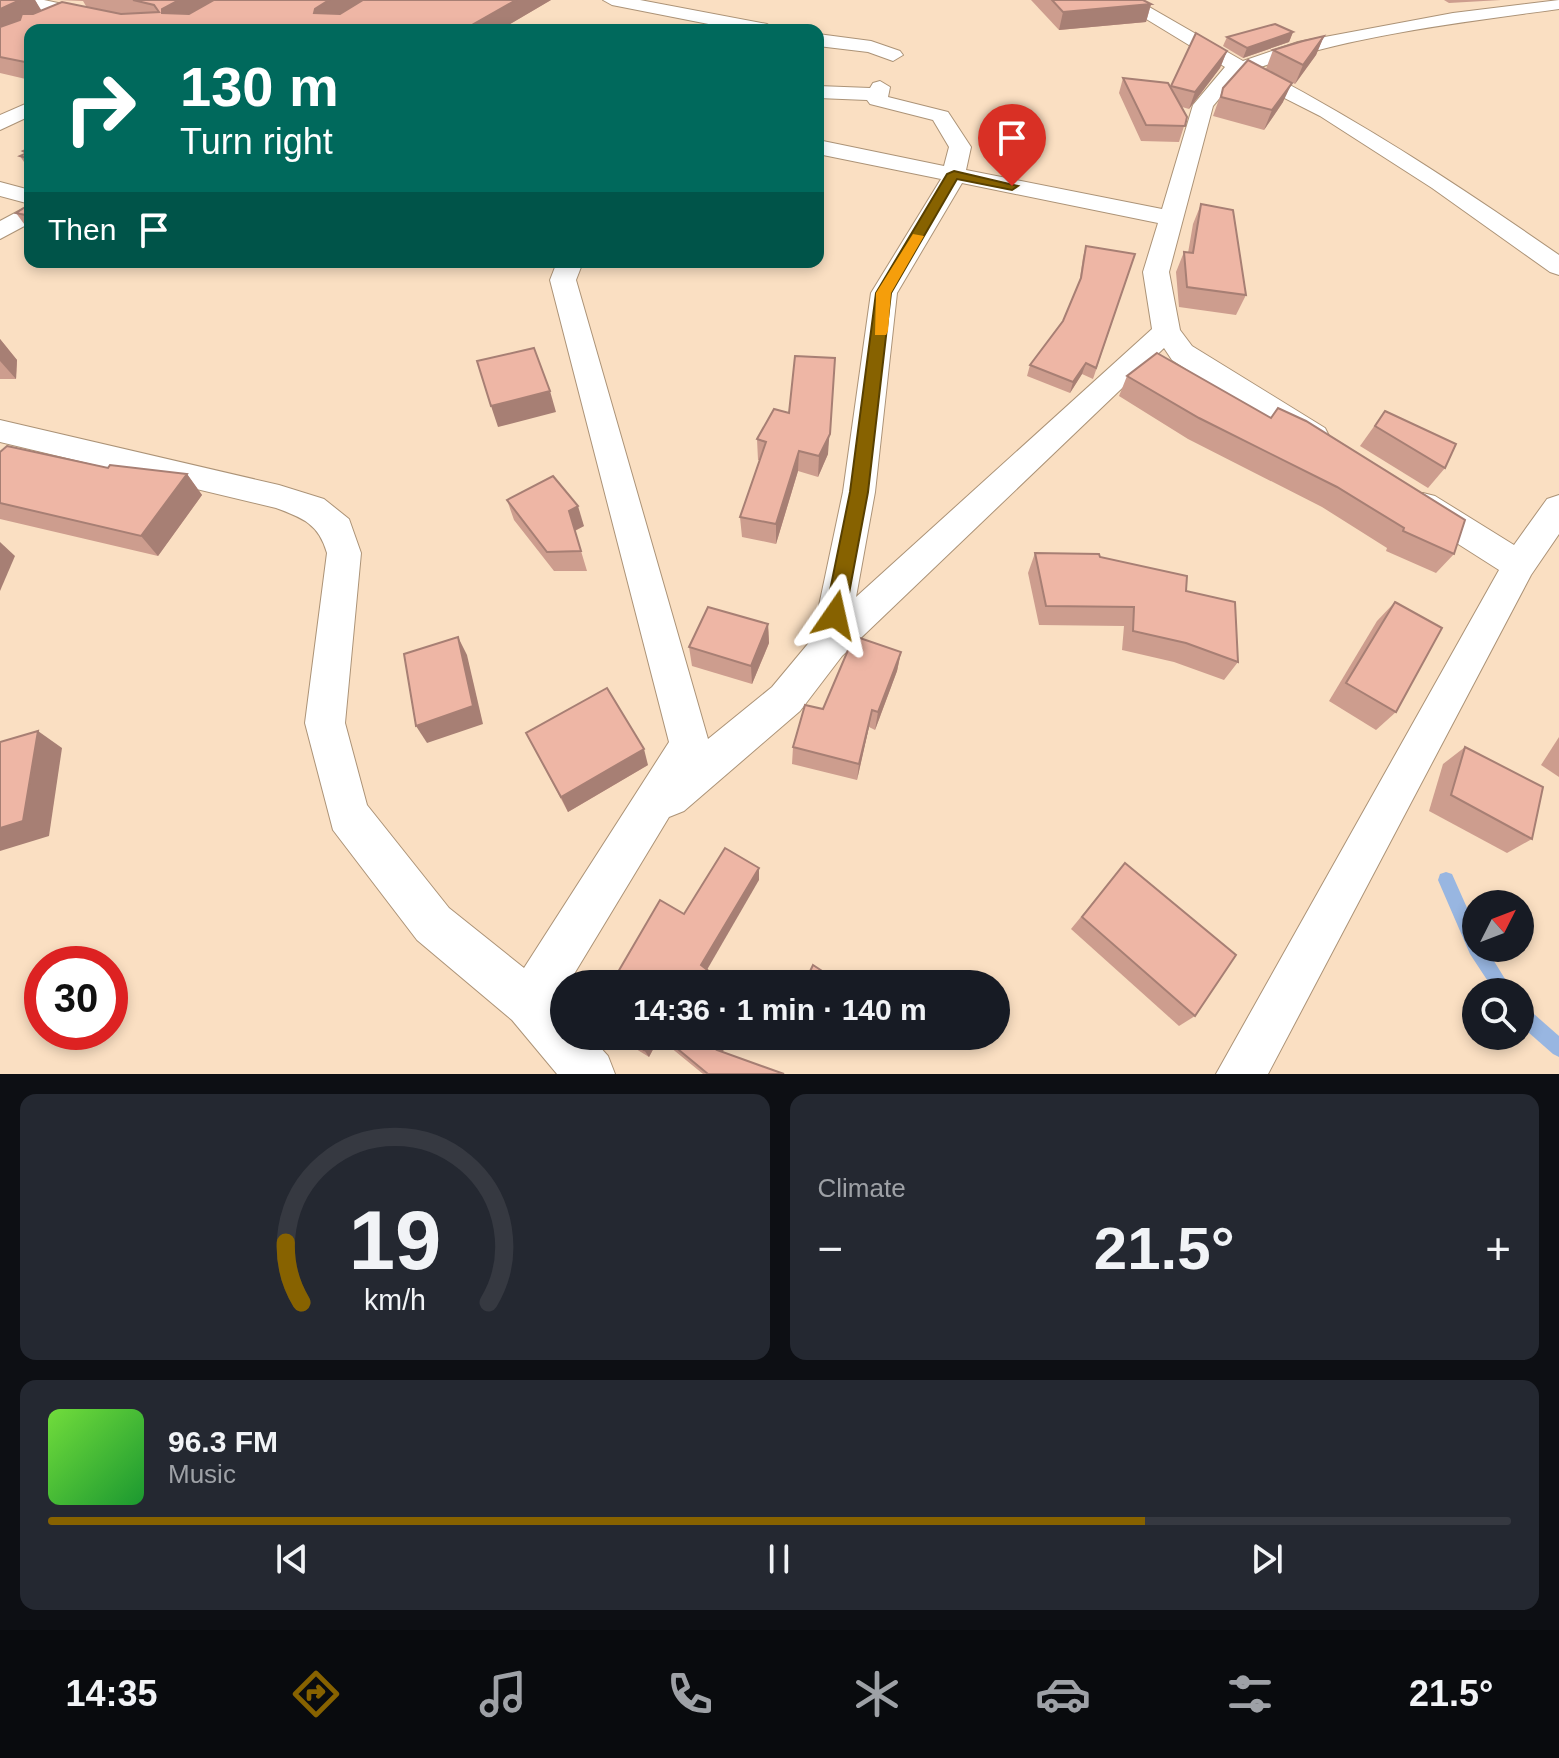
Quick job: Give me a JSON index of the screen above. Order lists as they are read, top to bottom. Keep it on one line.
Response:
{"north":"top right","page":{"turn":["130 m","Turn right"],"then":"Then","limit":"30","trip":"14:36 · 1 min · 140 m","tile":"Climate","heat":["−","21.5°","+"],"song":["96.3 FM","Music"],"tabs":["14:35","21.5°"],"gauge":["19","km/h"]}}
